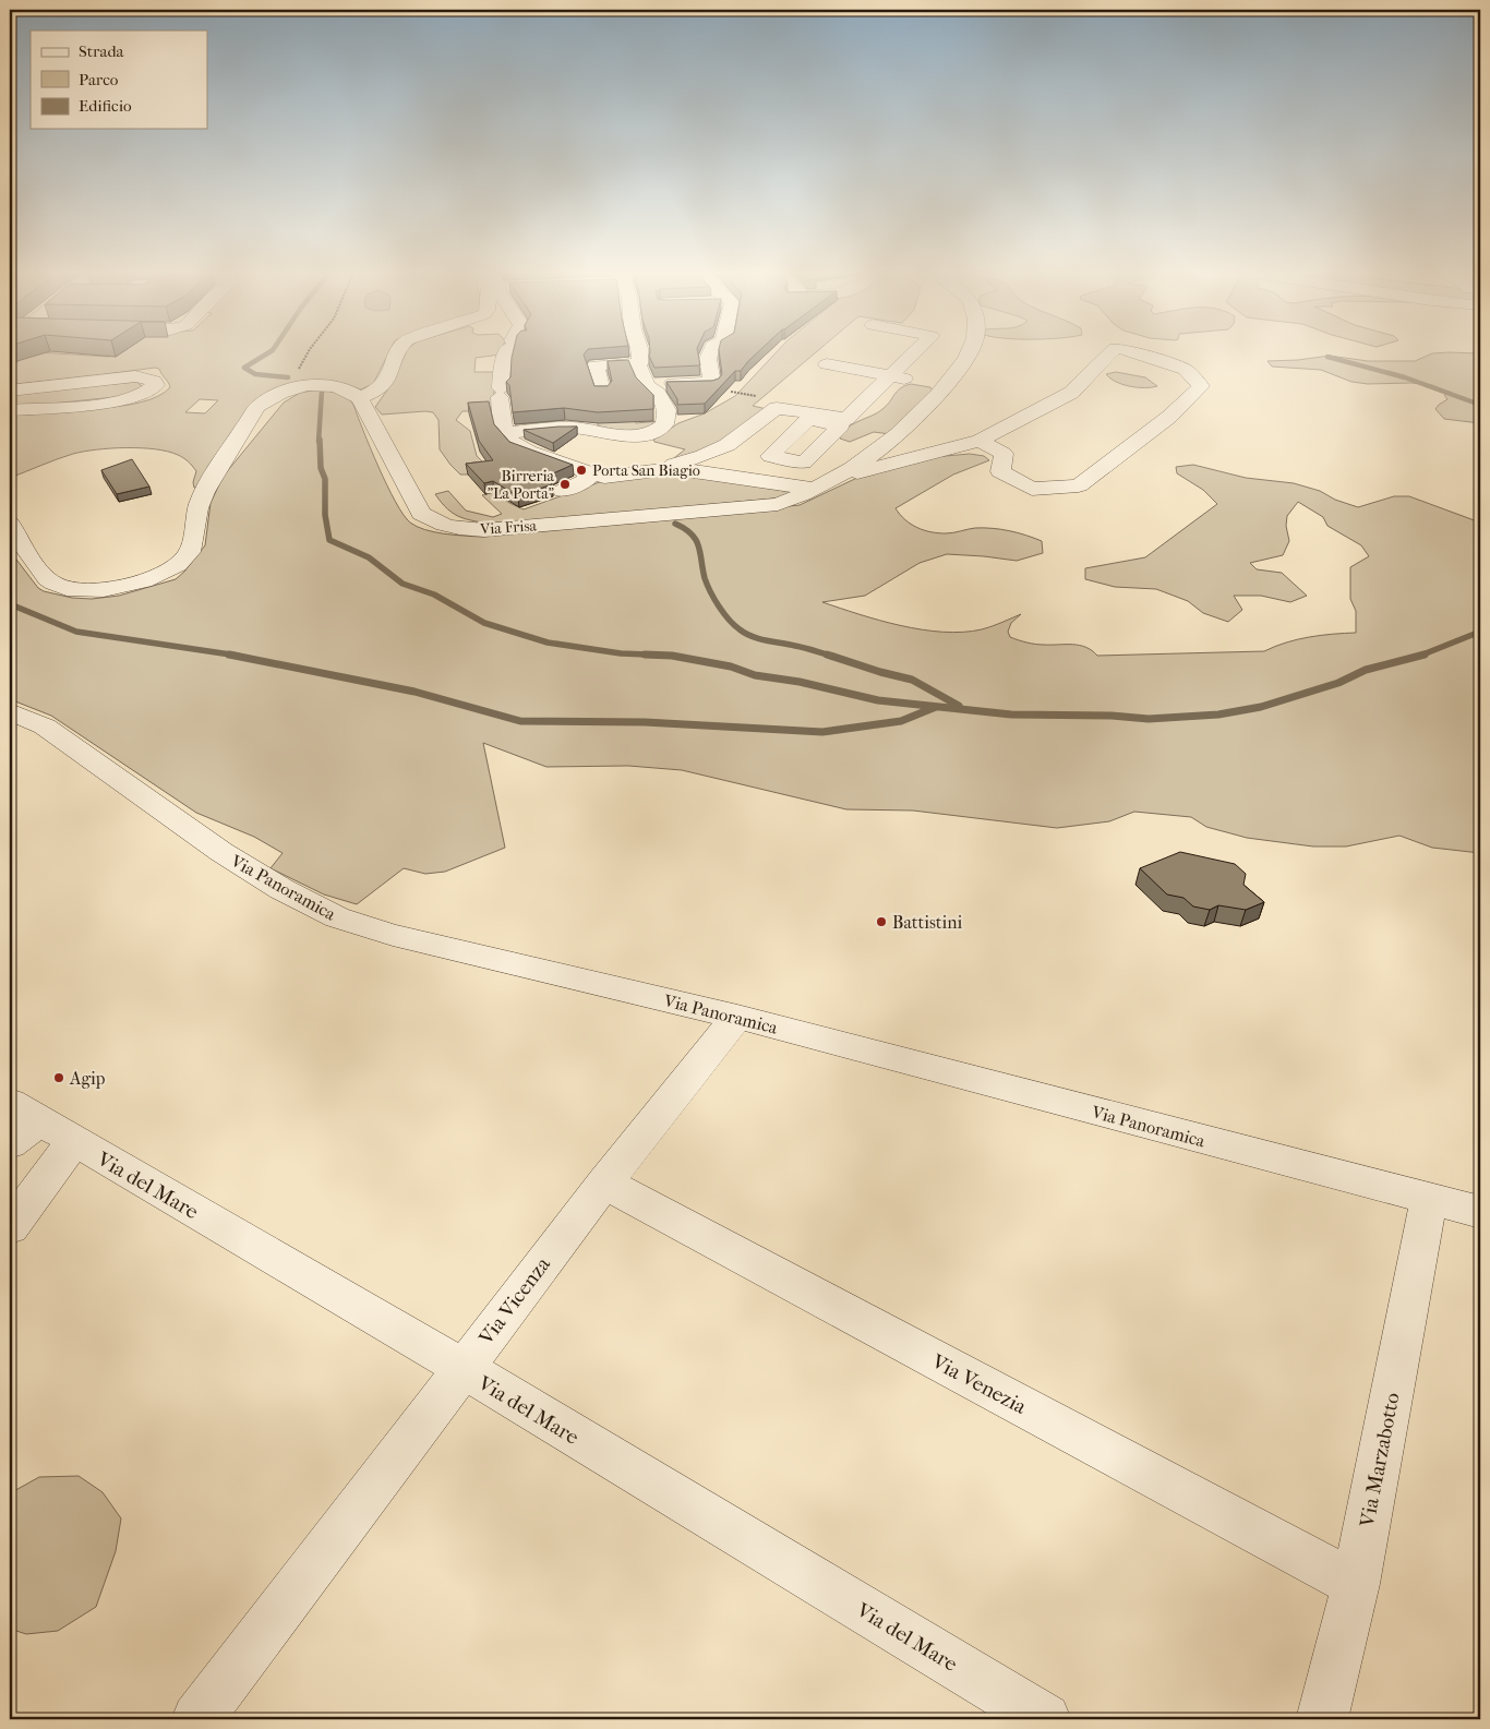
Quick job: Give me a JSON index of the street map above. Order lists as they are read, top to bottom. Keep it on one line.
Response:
{"streets":{"street":["Via Frisa","Via Panoramica","Via del Mare","Via Vicenza","Via Venezia","Via Marzabotto"]},"crossings":[["Via Panoramica","Via Vicenza"],["Via Panoramica","Via Marzabotto"],["Via del Mare","Via Vicenza"],["Via Vicenza","Via Venezia"],["Via Venezia","Via Marzabotto"]],"places":["Porta San Biagio","Birreria \"La Porta\"","Battistini","Agip"],"legend":["Strada","Parco","Edificio"]}
